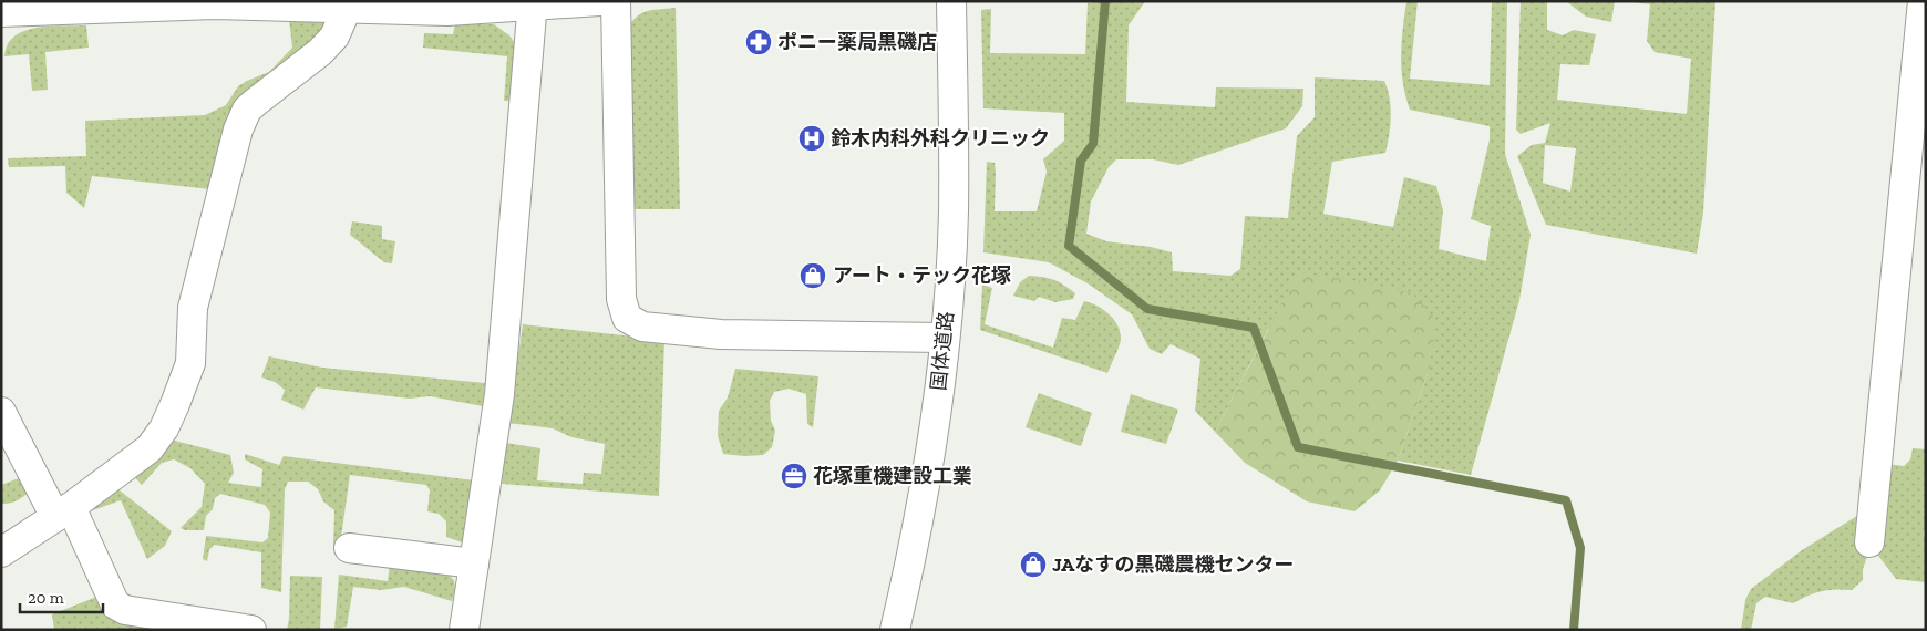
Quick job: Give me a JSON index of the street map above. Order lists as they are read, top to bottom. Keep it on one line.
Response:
{"streets":{"street":["国体道路"]},"places":{"pharmacy":["ポニー薬局黒磯店"],"hospital":["鈴木内科外科クリニック"],"shop":["アート・テック花塚","JAなすの黒磯農機センター"],"office":["花塚重機建設工業"]},"scale_bar":"20 m"}
